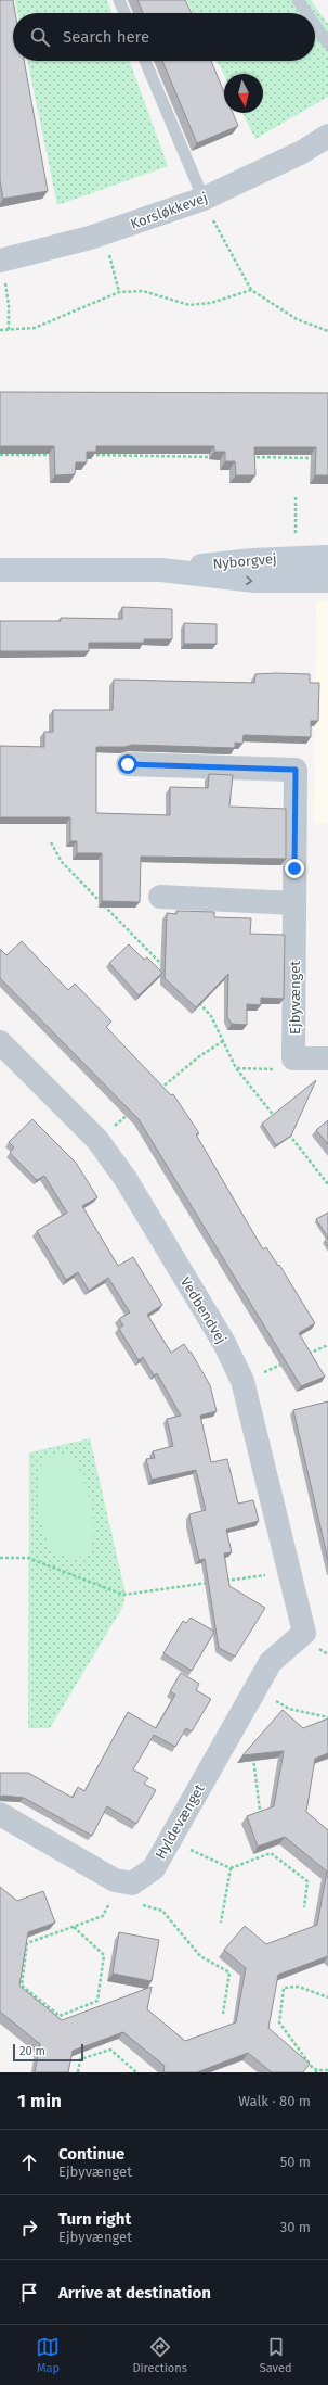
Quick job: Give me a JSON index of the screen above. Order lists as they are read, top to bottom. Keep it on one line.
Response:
{"streets":{"street":["Korsløkkevej","Nyborgvej","Ejbyvænget","Vedbendvej","Hyldevænget"]},"crossings":[["Vedbendvej","Hyldevænget"]],"scale_bar":"20 m","north":"bottom","page":{"search":"Search here","scale":"20 m","heading":["1 min","Walk · 80 m"],"list":[["Continue","Ejbyvænget","50 m"],["Turn right","Ejbyvænget","30 m"],"Arrive at destination"],"nav":["Map","Directions","Saved"]}}
